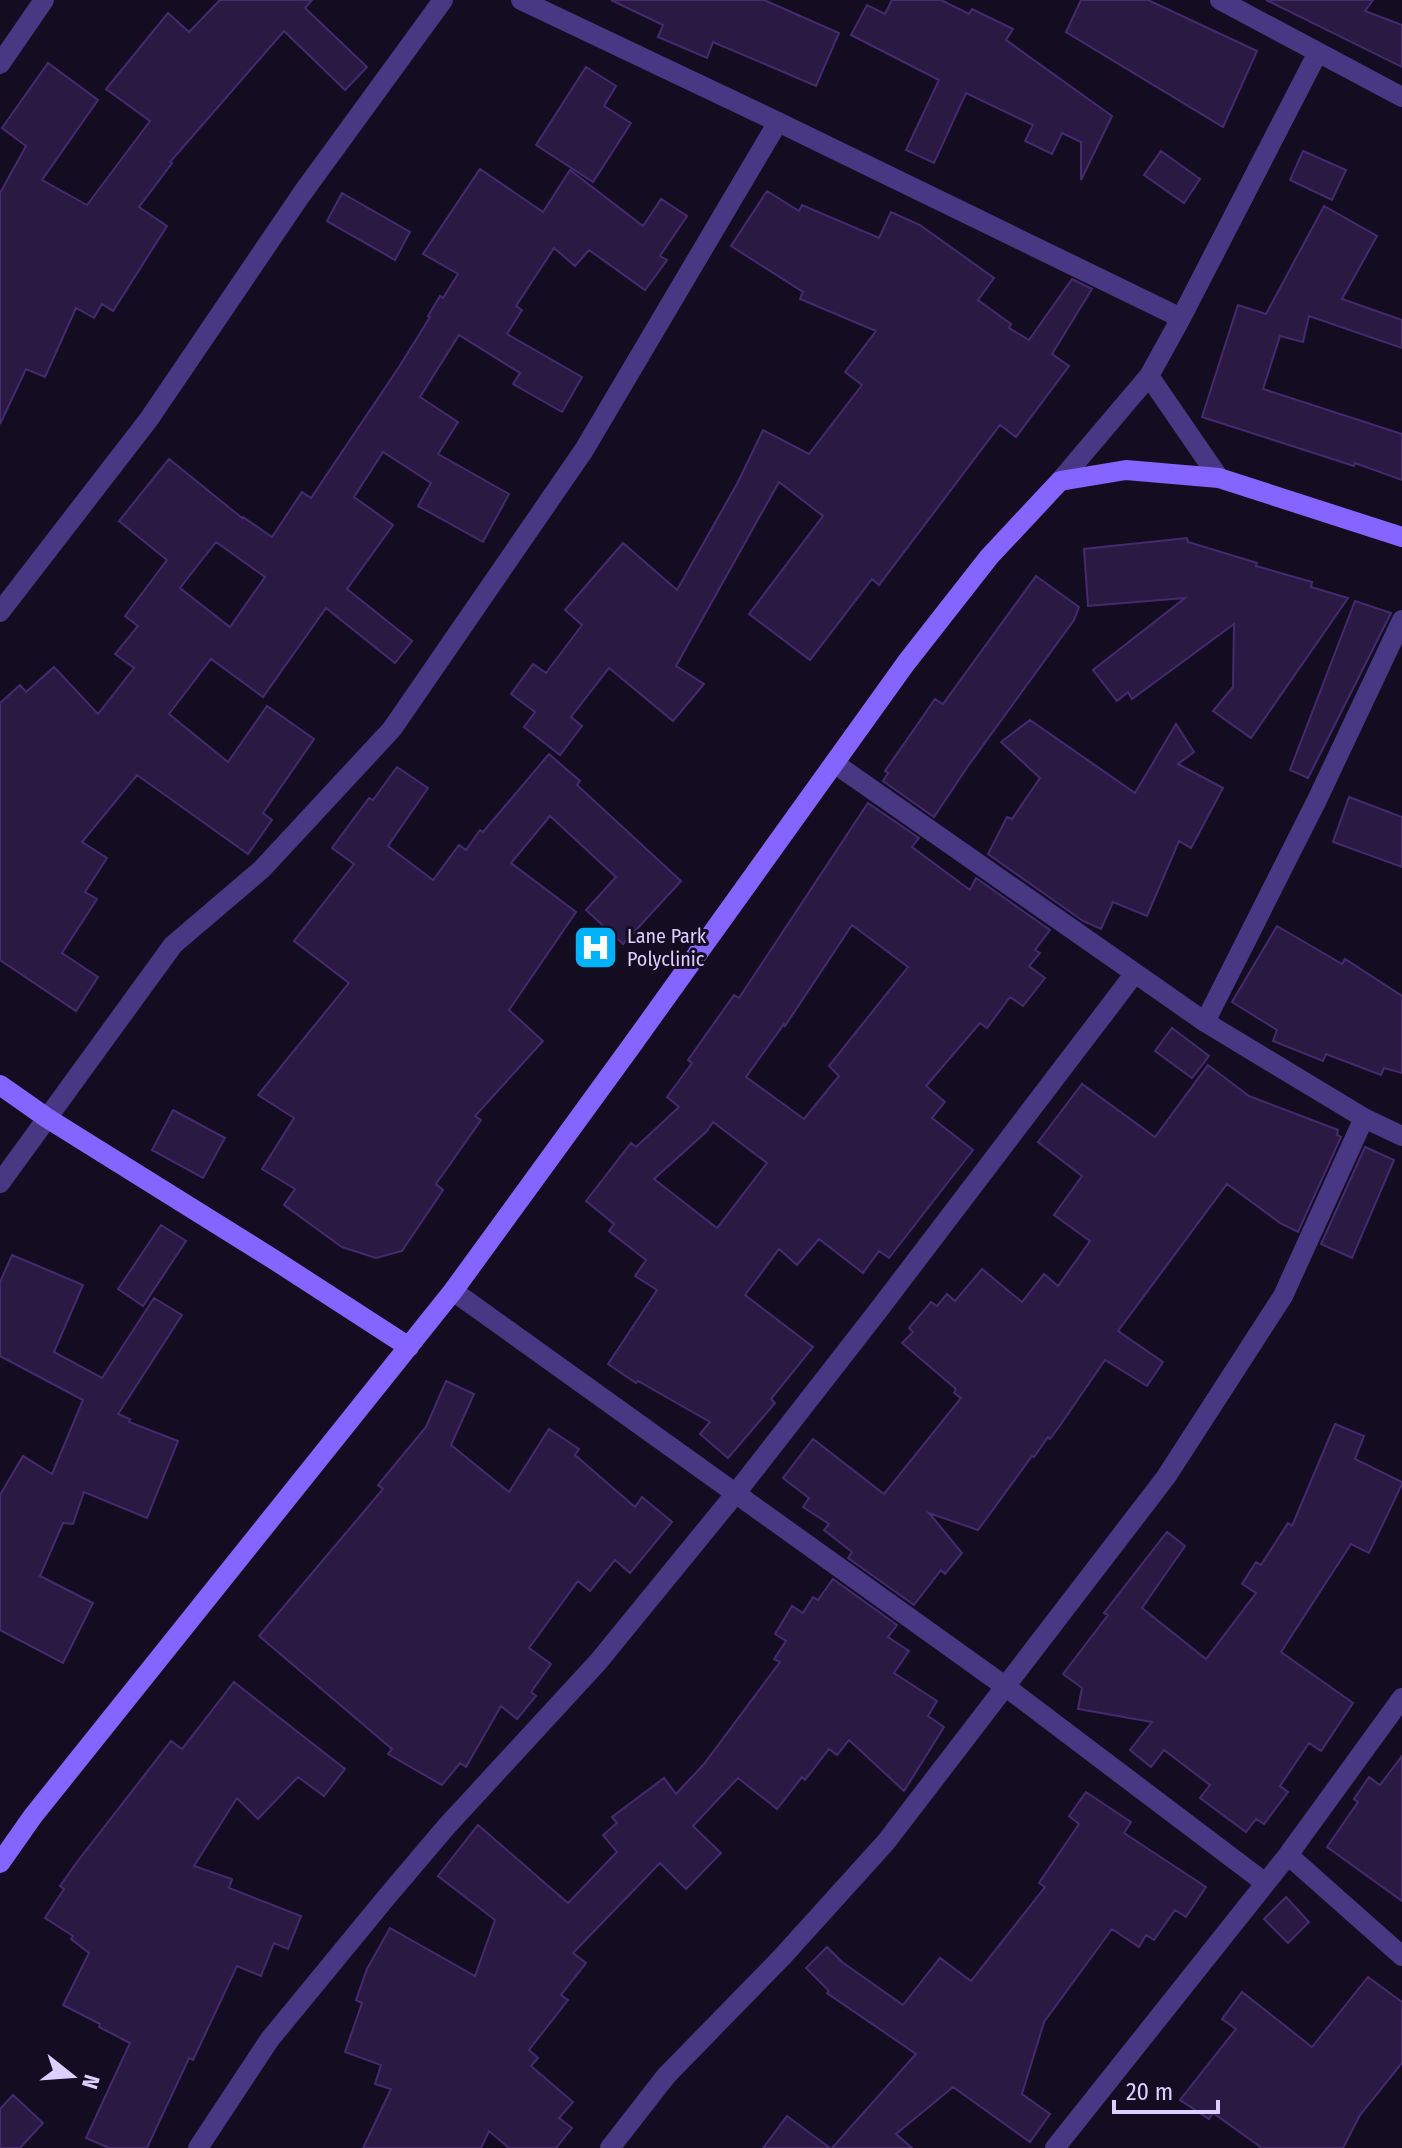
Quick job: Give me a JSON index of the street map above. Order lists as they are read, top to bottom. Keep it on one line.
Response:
{"places":{"hospital":["Lane Park Polyclinic"]},"scale_bar":"20 m","north":"right"}
